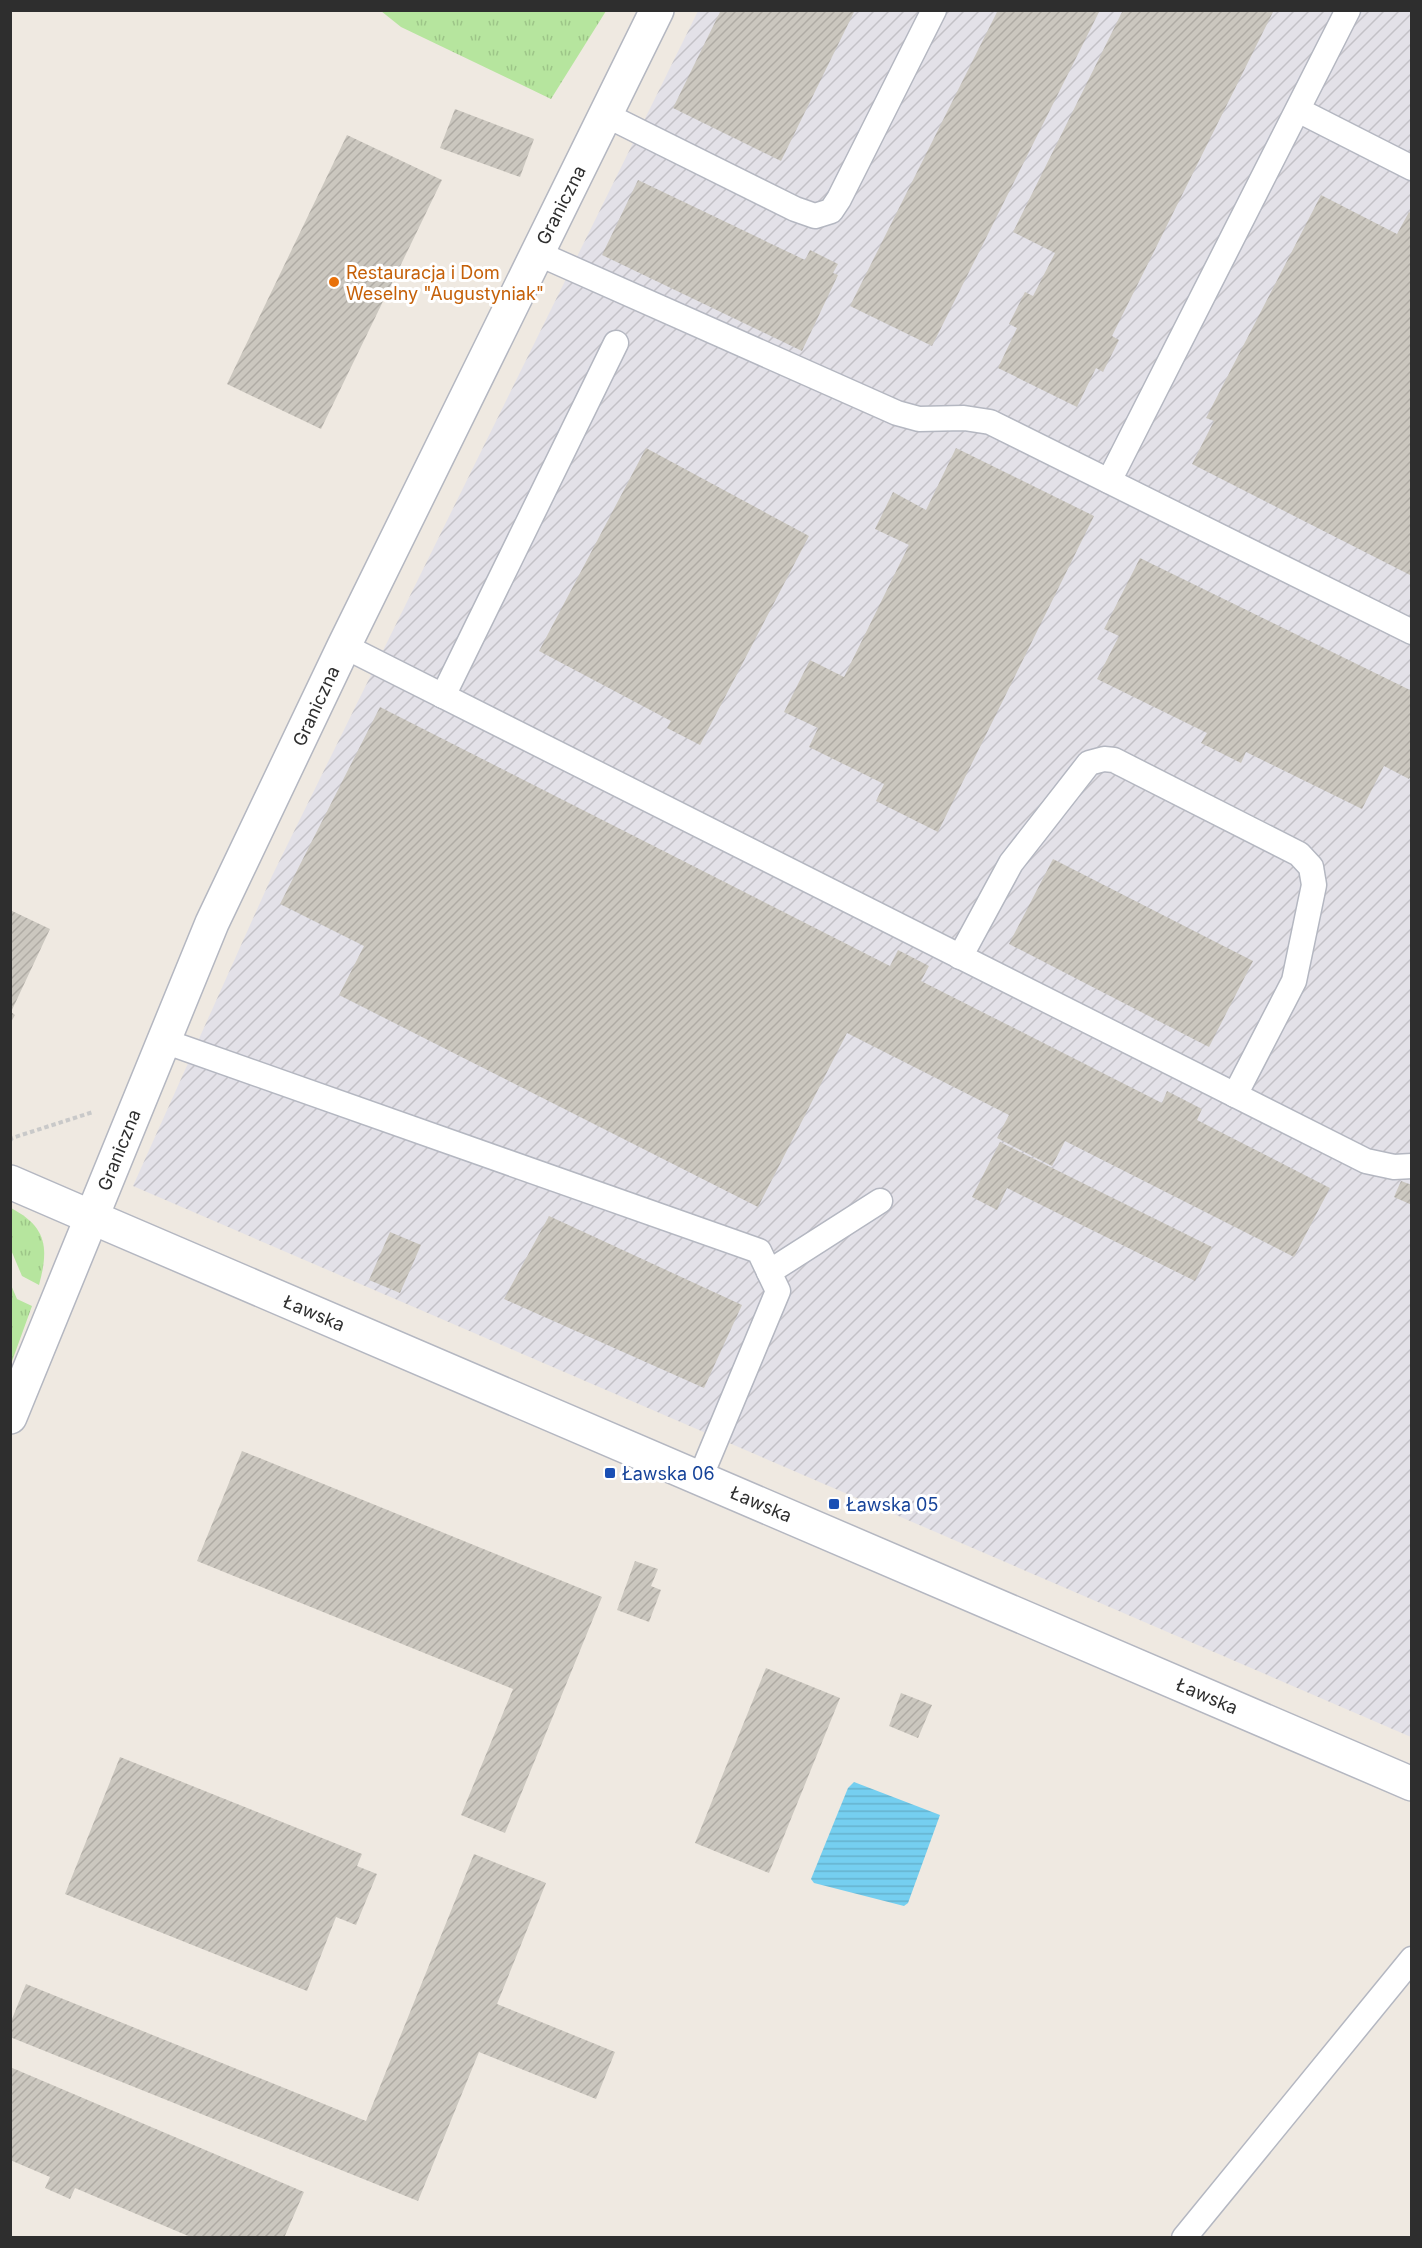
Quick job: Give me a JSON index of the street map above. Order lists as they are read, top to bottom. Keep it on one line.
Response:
{"streets":{"street":["Graniczna","Ławska"]},"crossings":[["Graniczna","Ławska"]],"places":{"other":["Restauracja i Dom Weselny \"Augustyniak\""],"transit":["Ławska 06","Ławska 05"]}}
